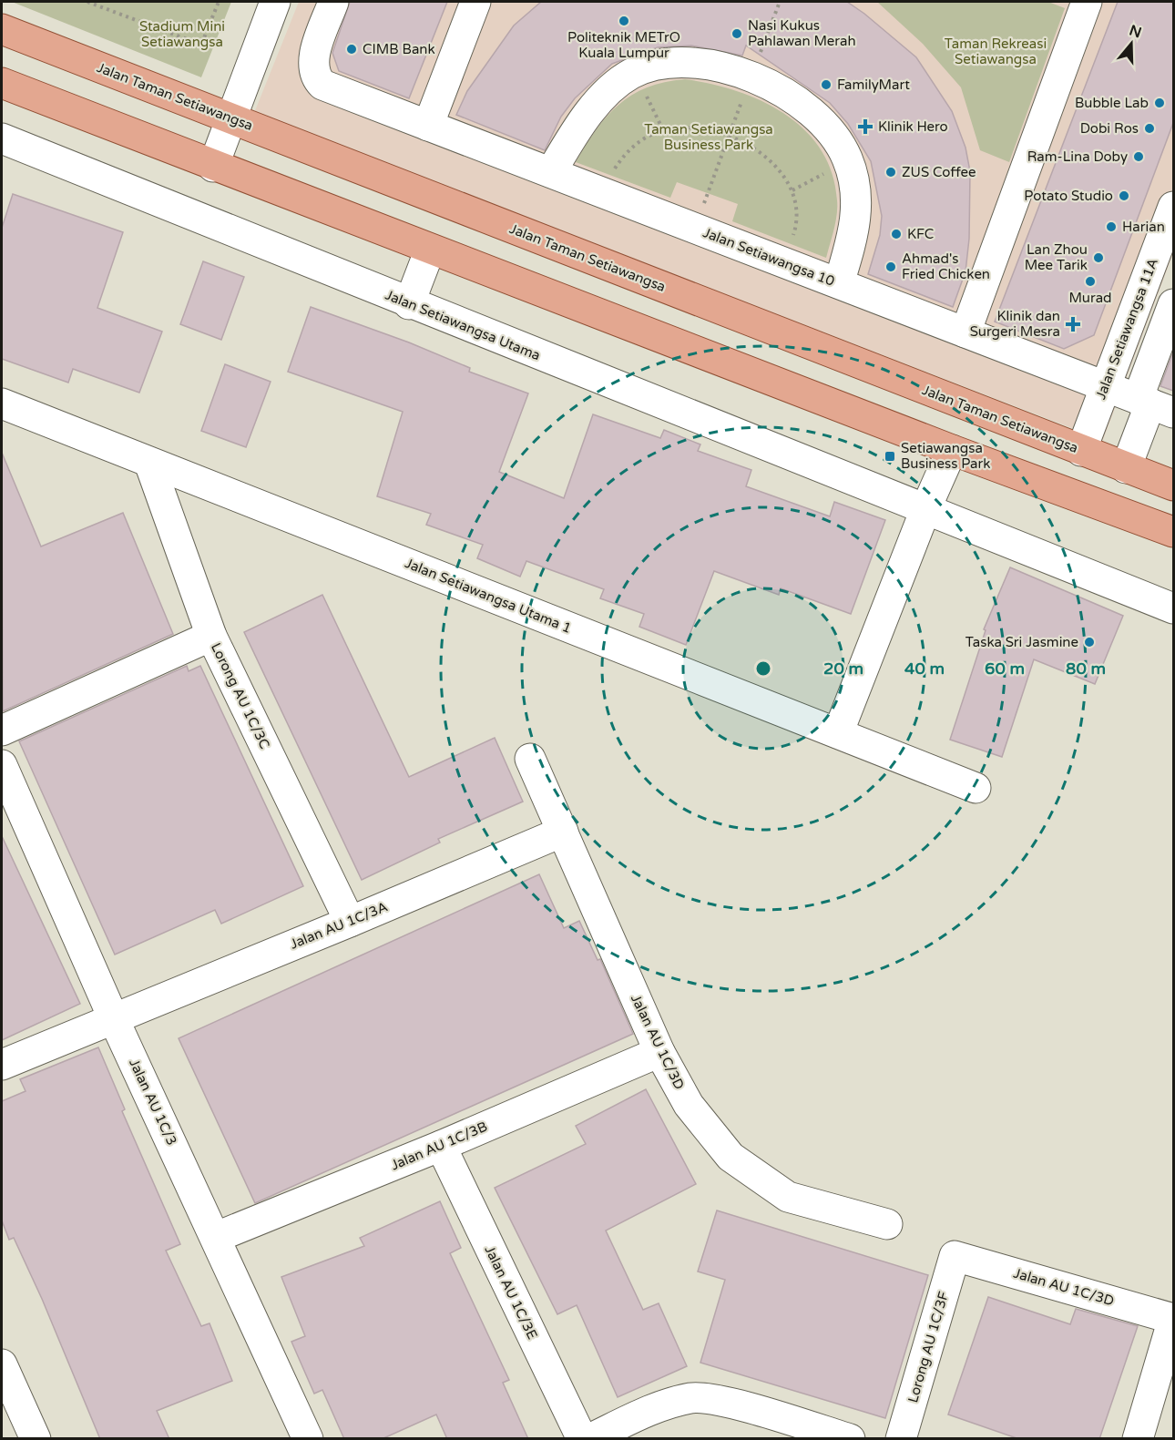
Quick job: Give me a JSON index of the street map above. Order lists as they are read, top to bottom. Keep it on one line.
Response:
{"streets":{"main road":["Jalan Taman Setiawangsa"],"street":["Jalan Setiawangsa 10","Jalan Setiawangsa Utama","Jalan Setiawangsa 11A","Jalan Setiawangsa Utama 1","Lorong AU 1C/3C","Jalan AU 1C/3A","Jalan AU 1C/3D","Jalan AU 1C/3","Jalan AU 1C/3B","Jalan AU 1C/3E","Lorong AU 1C/3F"]},"crossings":[["Jalan Taman Setiawangsa","Jalan Setiawangsa 11A"],["Jalan Setiawangsa 10","Jalan Setiawangsa 11A"],["Jalan Setiawangsa Utama 1","Lorong AU 1C/3C"],["Lorong AU 1C/3C","Jalan AU 1C/3A"],["Jalan AU 1C/3A","Jalan AU 1C/3D"],["Jalan AU 1C/3A","Jalan AU 1C/3"],["Jalan AU 1C/3D","Jalan AU 1C/3B"],["Jalan AU 1C/3D","Lorong AU 1C/3F"],["Jalan AU 1C/3","Jalan AU 1C/3B"],["Jalan AU 1C/3B","Jalan AU 1C/3E"]],"parks":["Stadium Mini Setiawangsa","Taman Rekreasi Setiawangsa","Taman Setiawangsa Business Park"],"places":{"other":["Politeknik METrO Kuala Lumpur","Nasi Kukus Pahlawan Merah","CIMB Bank","FamilyMart","Bubble Lab","Dobi Ros","Ram-Lina Doby","ZUS Coffee","Potato Studio","Harian","KFC","Lan Zhou Mee Tarik","Ahmad's Fried Chicken","Murad","Taska Sri Jasmine"],"health":["Klinik Hero","Klinik dan Surgeri Mesra"],"transit":["Setiawangsa Business Park"]},"north":"top","rings":["20 m","40 m","60 m","80 m"]}
